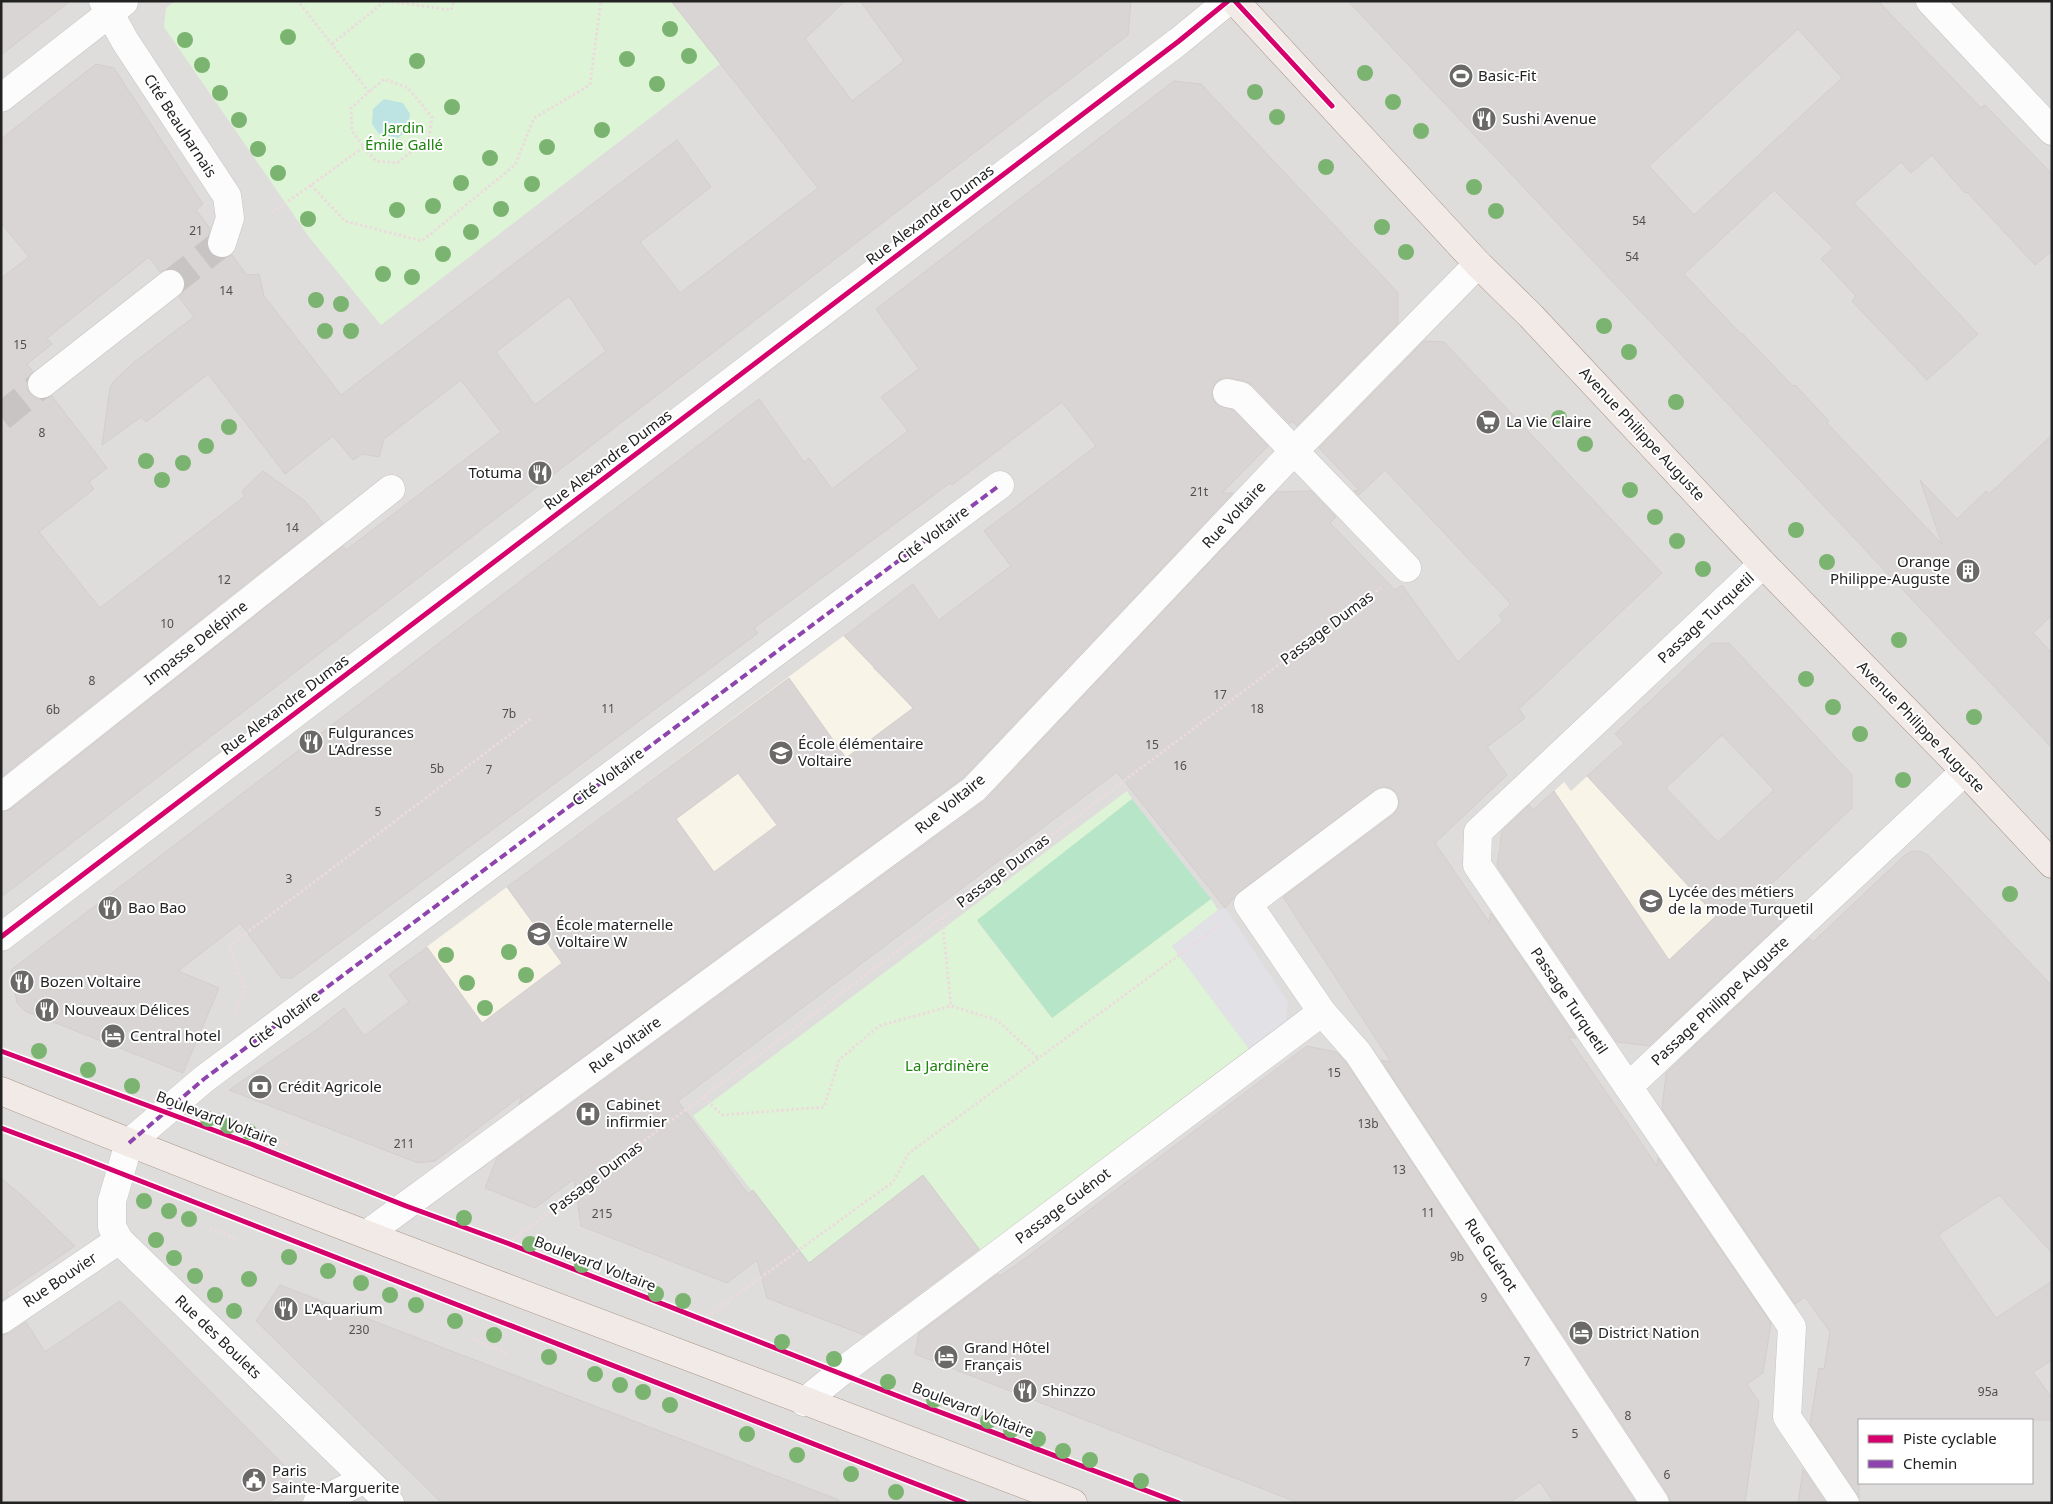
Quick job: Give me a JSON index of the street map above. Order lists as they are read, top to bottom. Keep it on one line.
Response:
{"streets":{"main road":["Avenue Philippe Auguste"],"street":["Cité Beauharnais","Rue Alexandre Dumas","Rue Voltaire","Cité Voltaire","Passage Turquetil","Impasse Delépine","Passage Philippe Auguste","Passage Guénot","Rue Guénot","Rue Bouvier","Rue des Boulets"],"path":["Passage Dumas"],"cycle path":["Boulevard Voltaire"]},"crossings":[["Avenue Philippe Auguste","Rue Voltaire"],["Avenue Philippe Auguste","Passage Turquetil"],["Avenue Philippe Auguste","Passage Philippe Auguste"],["Passage Turquetil","Passage Philippe Auguste"],["Passage Dumas","Boulevard Voltaire"],["Passage Guénot","Rue Guénot"],["Rue Bouvier","Rue des Boulets"]],"parks":["Jardin Émile Gallé","La Jardinère"],"places":{"sports":["Basic-Fit"],"restaurant":["Sushi Avenue","Totuma","Fulgurances L’Adresse","Bao Bao","Bozen Voltaire","Nouveaux Délices","L'Aquarium","Shinzzo"],"supermarket":["La Vie Claire"],"building":["Orange Philippe-Auguste"],"school or university":["École élémentaire Voltaire","Lycée des métiers de la mode Turquetil","École maternelle Voltaire W"],"hotel":["Central hotel","District Nation","Grand Hôtel Français"],"bank":["Crédit Agricole"],"hospital":["Cabinet infirmier"],"public building":["Paris Sainte-Marguerite"]},"house_numbers":["54","21","54","14","15","8","21t","14","12","10","8","17","11","18","6b","7b","15","16","5b","7","5","3","15","13b","211","13","11","215","9b","9","230","7","95a","8","5","6"],"legend":["Piste cyclable","Chemin"]}
